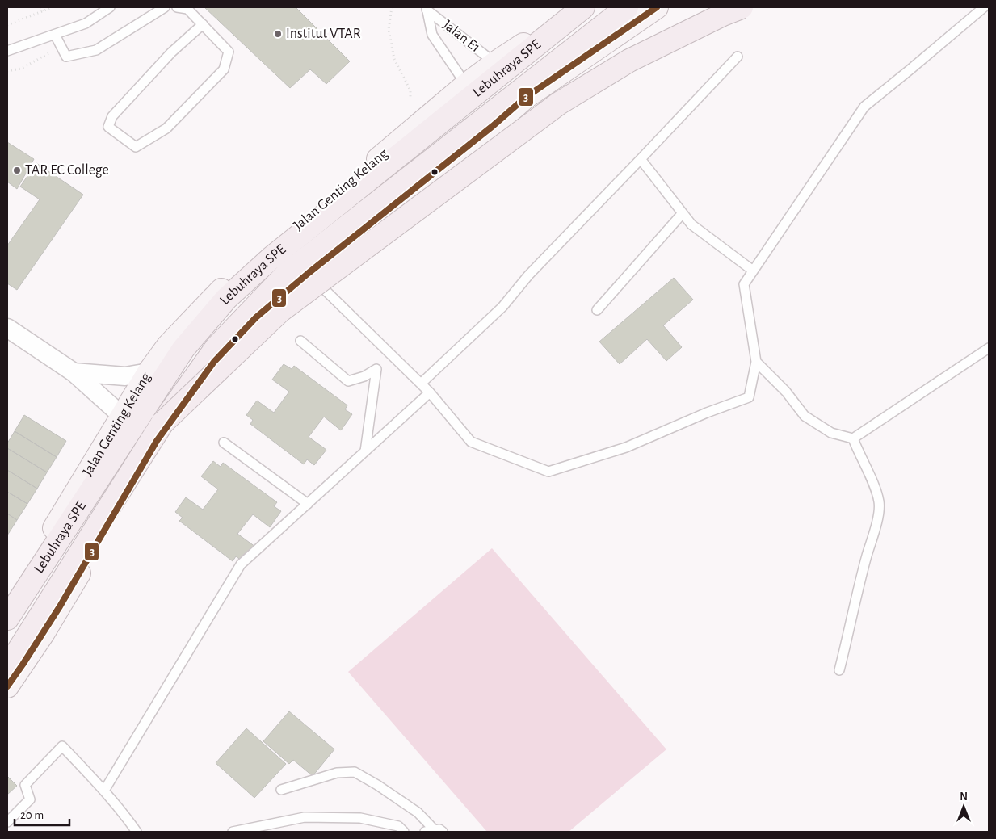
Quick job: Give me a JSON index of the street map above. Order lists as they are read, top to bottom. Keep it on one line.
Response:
{"streets":{"highway":["Lebuhraya SPE"],"main road":["Jalan Genting Kelang"],"lane":["Jalan E1"]},"crossings":[["Jalan E1","Jalan Genting Kelang"]],"places":["Institut VTAR","TAR EC College"],"lines":["transit line 3"],"scale_bar":"20 m","north":"top"}
